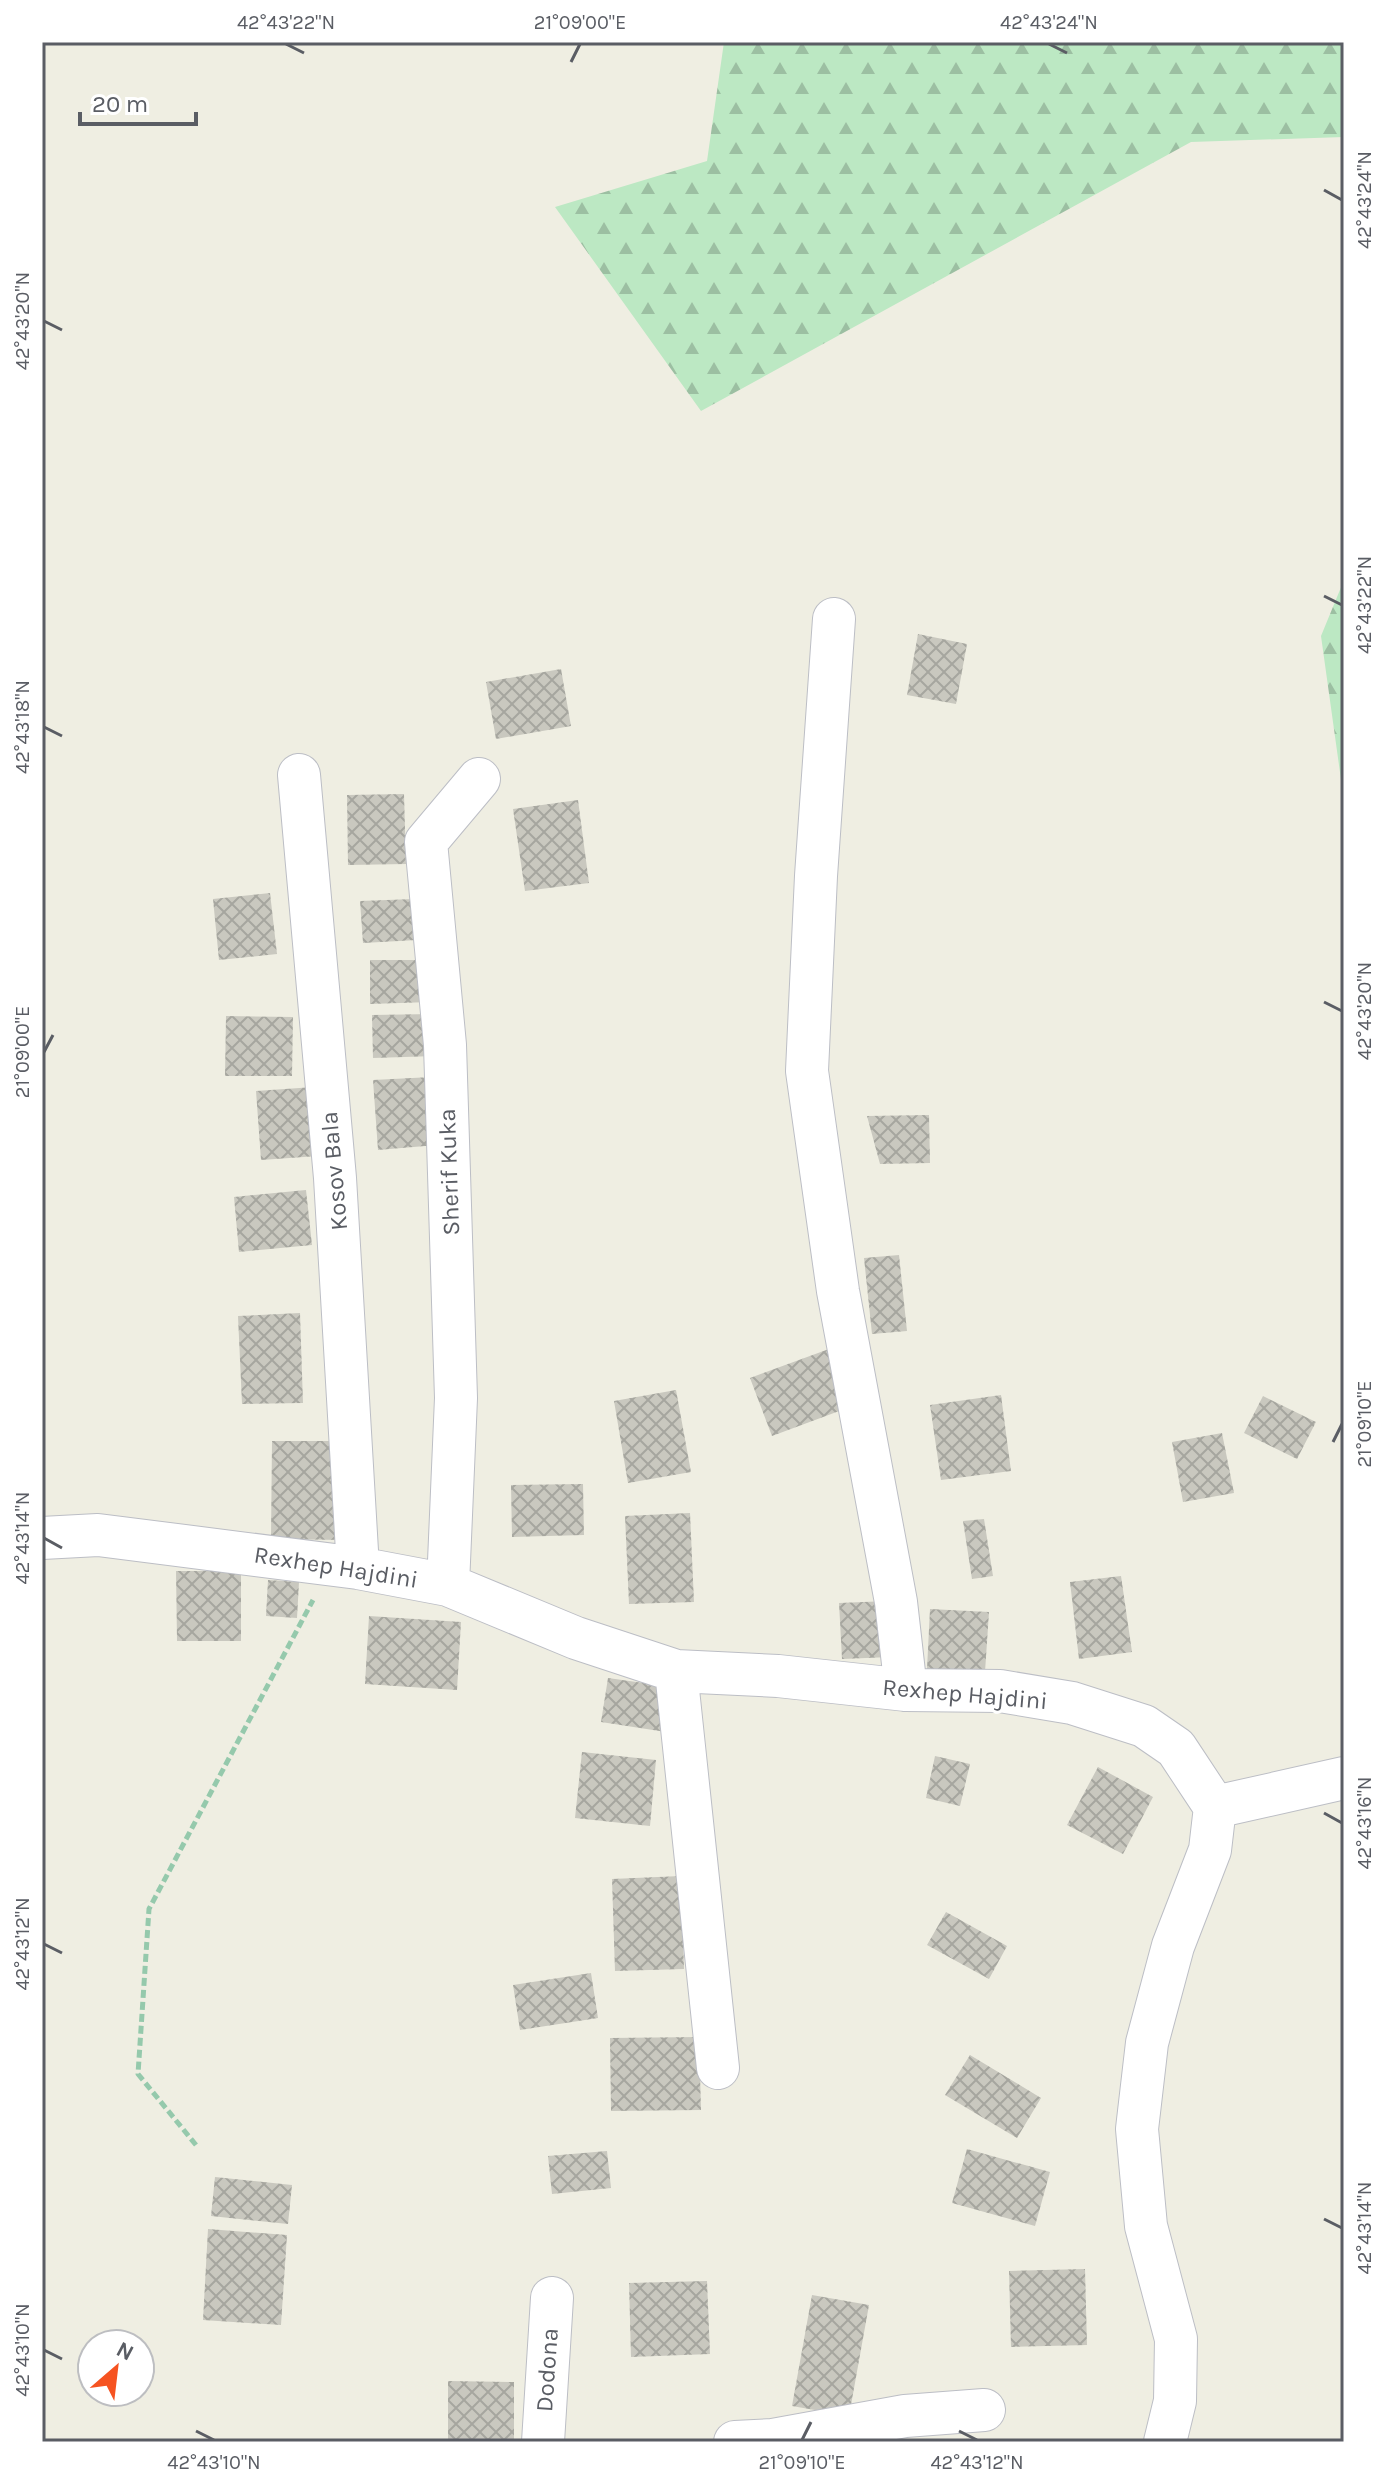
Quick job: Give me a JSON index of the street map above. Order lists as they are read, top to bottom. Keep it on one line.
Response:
{"streets":{"street":["Kosov Bala","Sherif Kuka","Rexhep Hajdini","Dodona"]},"crossings":[["Kosov Bala","Rexhep Hajdini"],["Sherif Kuka","Rexhep Hajdini"]],"scale_bar":"20 m","north":"top right","coordinates":["42°43'22\"N","21°09'00\"E","42°43'24\"N","42°43'20\"N","42°43'18\"N","21°09'10\"E","42°43'14\"N","42°43'16\"N","42°43'12\"N","42°43'10\"N"]}
